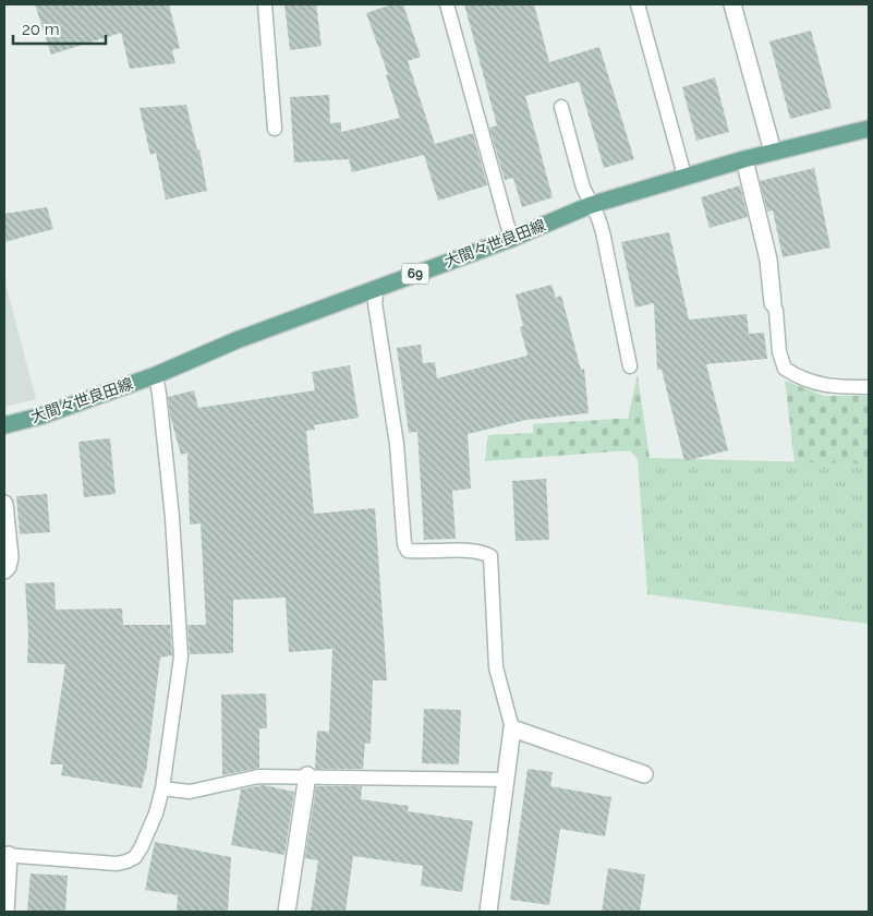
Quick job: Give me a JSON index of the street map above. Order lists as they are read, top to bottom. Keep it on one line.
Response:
{"streets":{"main road":["大間々世良田線","69"]},"scale_bar":"20 m"}
